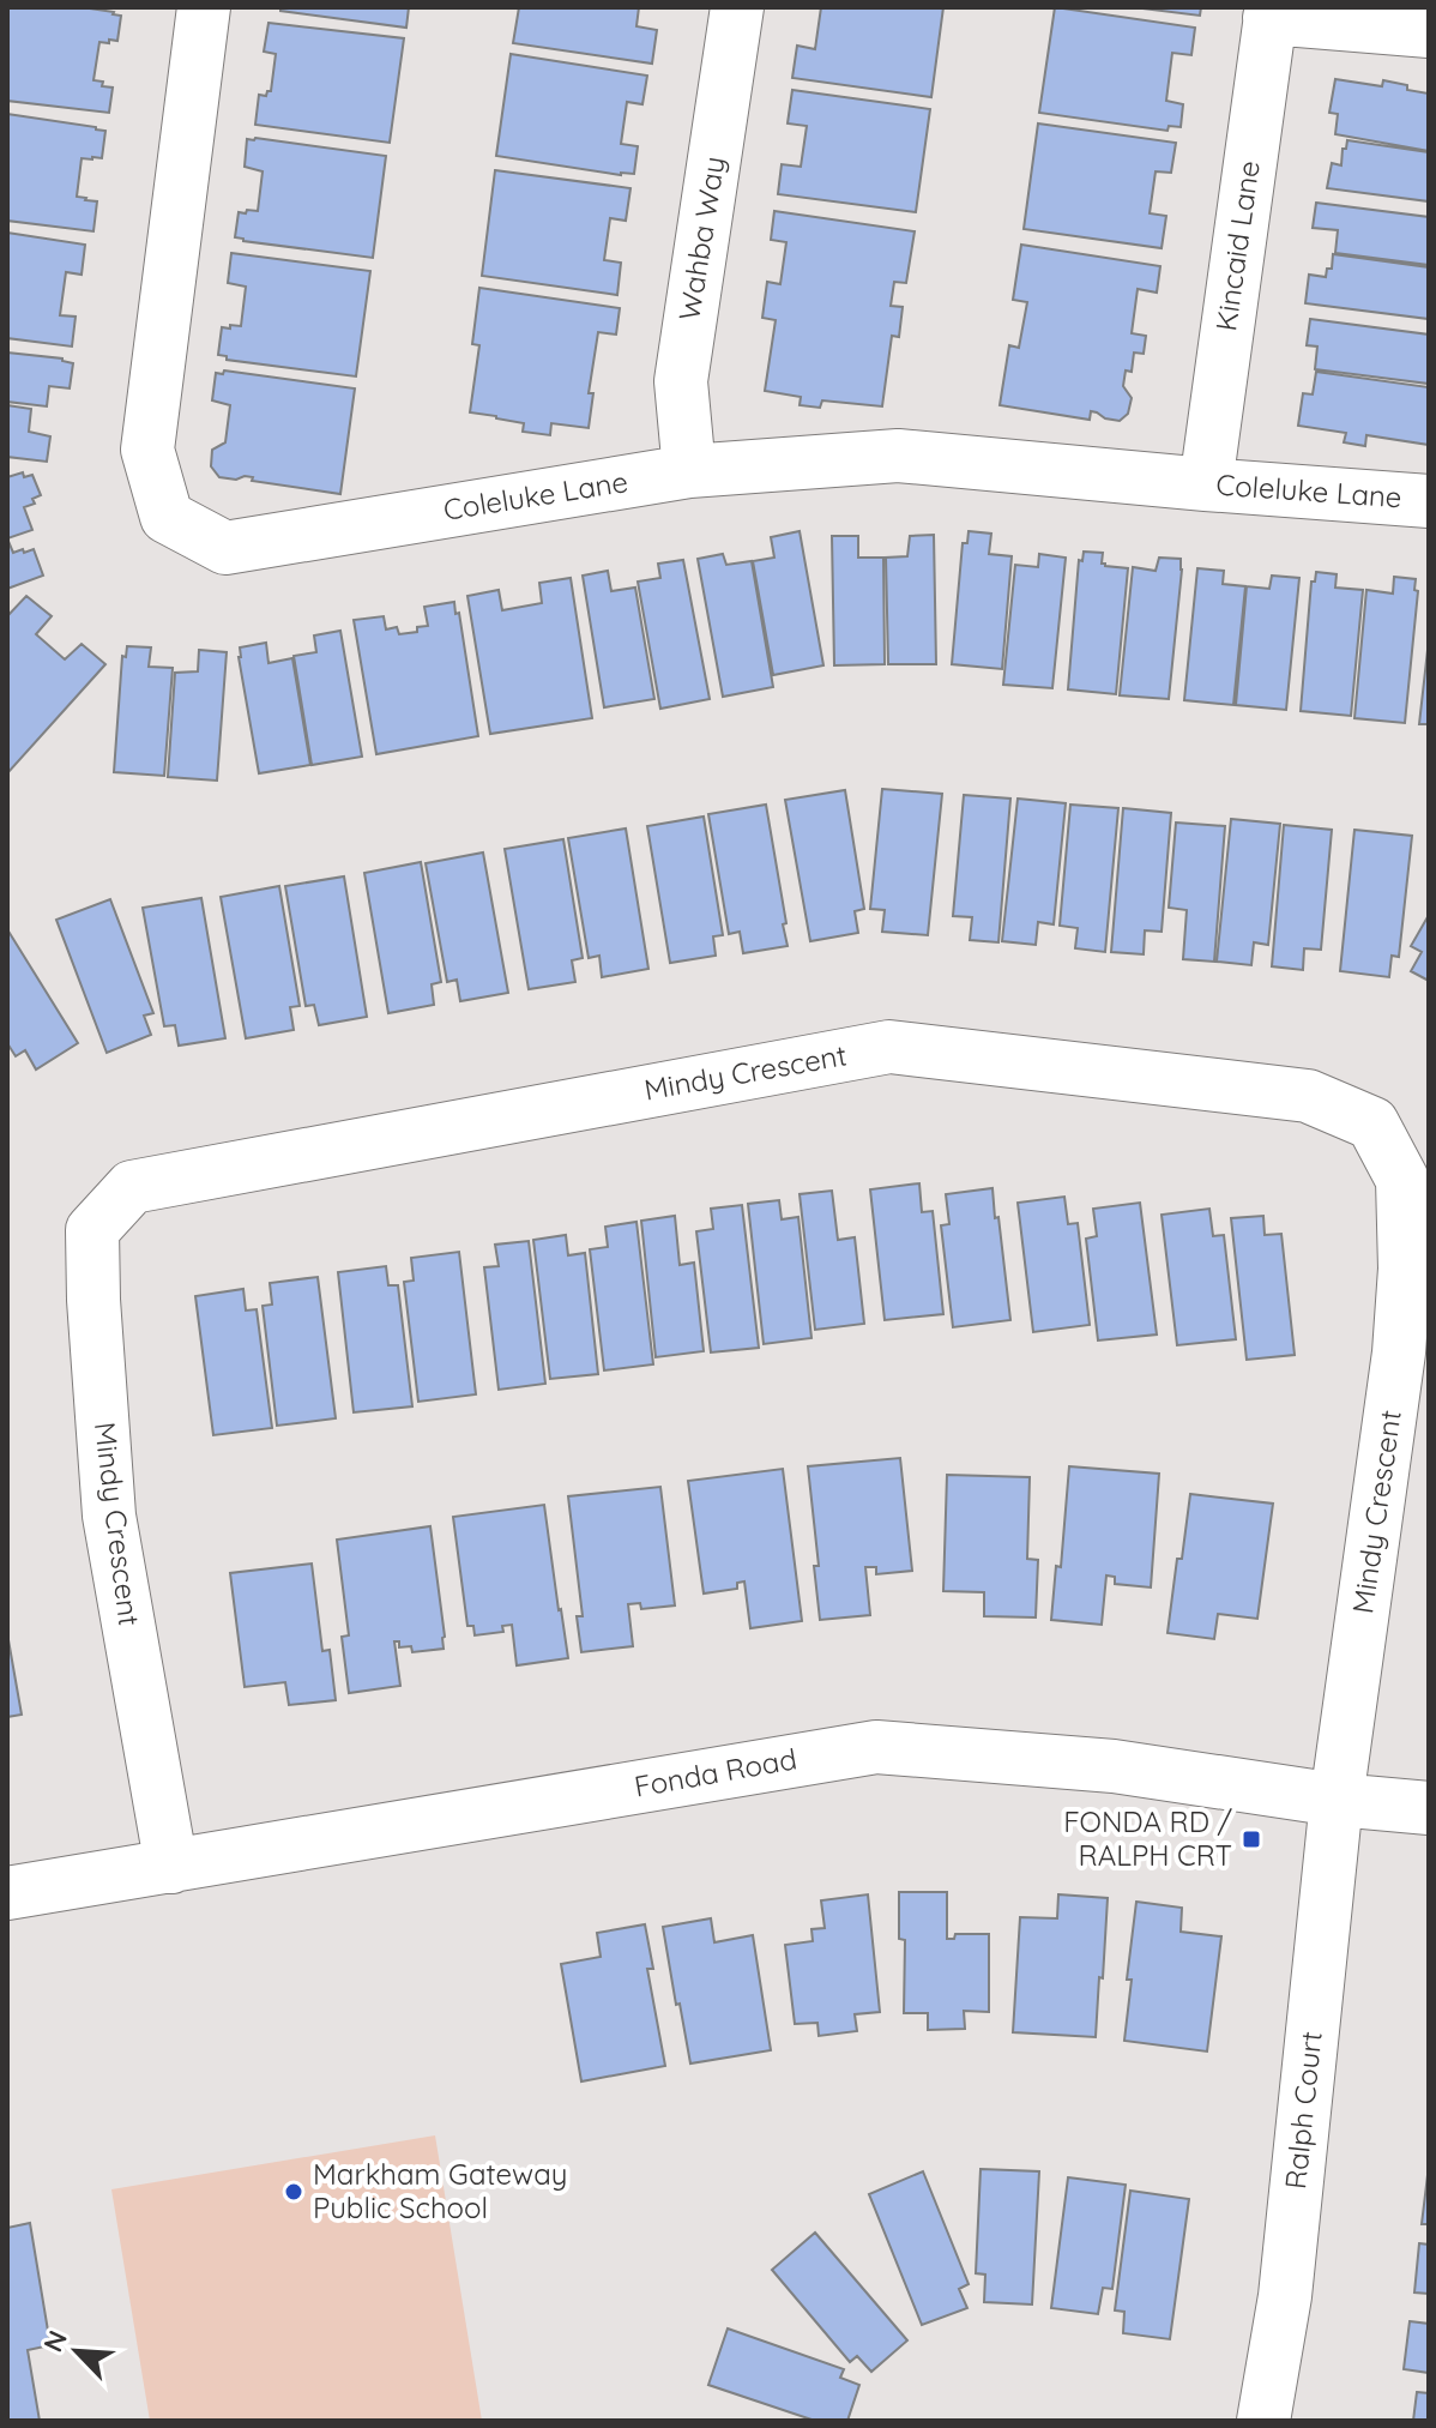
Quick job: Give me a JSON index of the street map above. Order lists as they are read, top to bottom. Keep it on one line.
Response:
{"streets":{"street":["Wahba Way","Kincaid Lane","Coleluke Lane","Mindy Crescent","Fonda Road","Ralph Court"]},"crossings":[["Wahba Way","Coleluke Lane"],["Kincaid Lane","Coleluke Lane"],["Mindy Crescent","Fonda Road"],["Mindy Crescent","Ralph Court"],["Fonda Road","Ralph Court"]],"places":{"transit":["FONDA RD / RALPH CRT"],"other":["Markham Gateway Public School"]},"north":"top left"}
